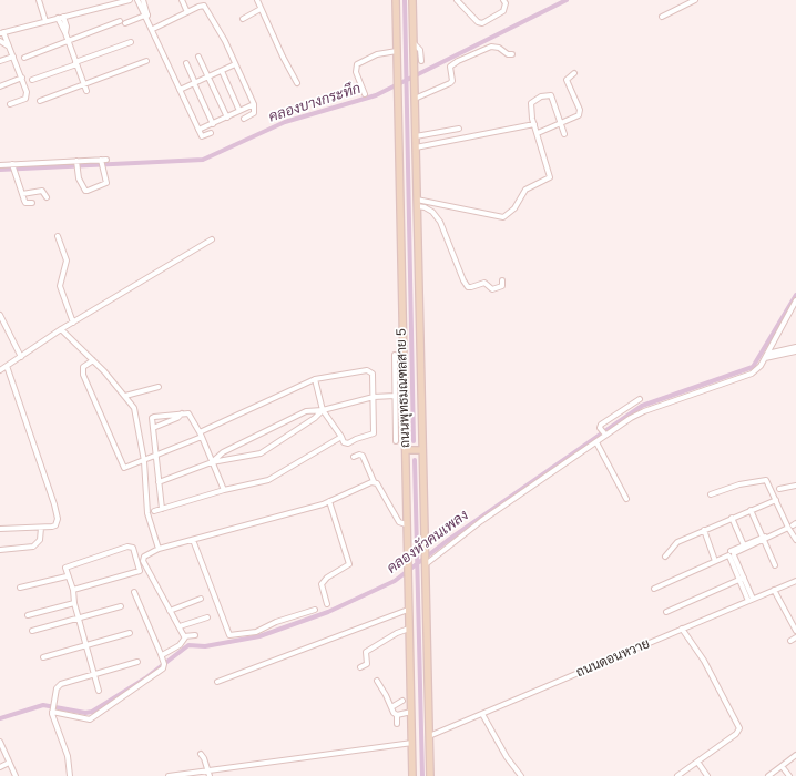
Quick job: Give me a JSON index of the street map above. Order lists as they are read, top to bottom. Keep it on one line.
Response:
{"streets":{"main road":["ถนนพุทธมณฑลสาย 5"],"street":["ถนนดอนหวาย"]},"crossings":[["ถนนพุทธมณฑลสาย 5","ถนนดอนหวาย"]],"water":["คลองบางกระทึก","คลองหัวคนเพลง"]}
